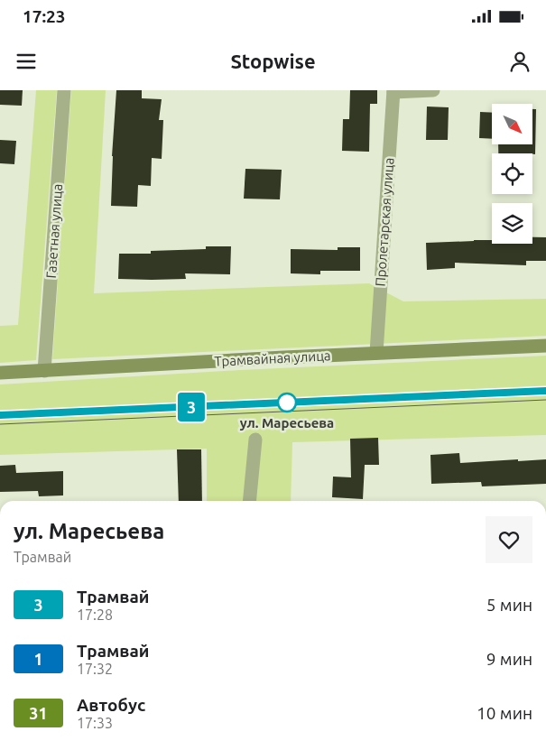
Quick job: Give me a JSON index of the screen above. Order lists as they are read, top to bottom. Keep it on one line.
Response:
{"streets":{"main road":["Трамвайная улица"],"street":["Пролетарская улица","Газетная улица"]},"crossings":[["Пролетарская улица","Трамвайная улица"],["Газетная улица","Трамвайная улица"]],"places":["ул. Маресьева"],"lines":["tram line 3"],"north":"bottom right","page":{"status":"17:23","header":"Stopwise","on_map":"3","heading":["ул. Маресьева","Трамвай"],"list":[{"mark":"3","name":"Трамвай","note":"17:28","value":"5 мин"},{"mark":"1","name":"Трамвай","note":"17:32","value":"9 мин"},{"mark":"31","name":"Автобус","note":"17:33","value":"10 мин"}]}}
